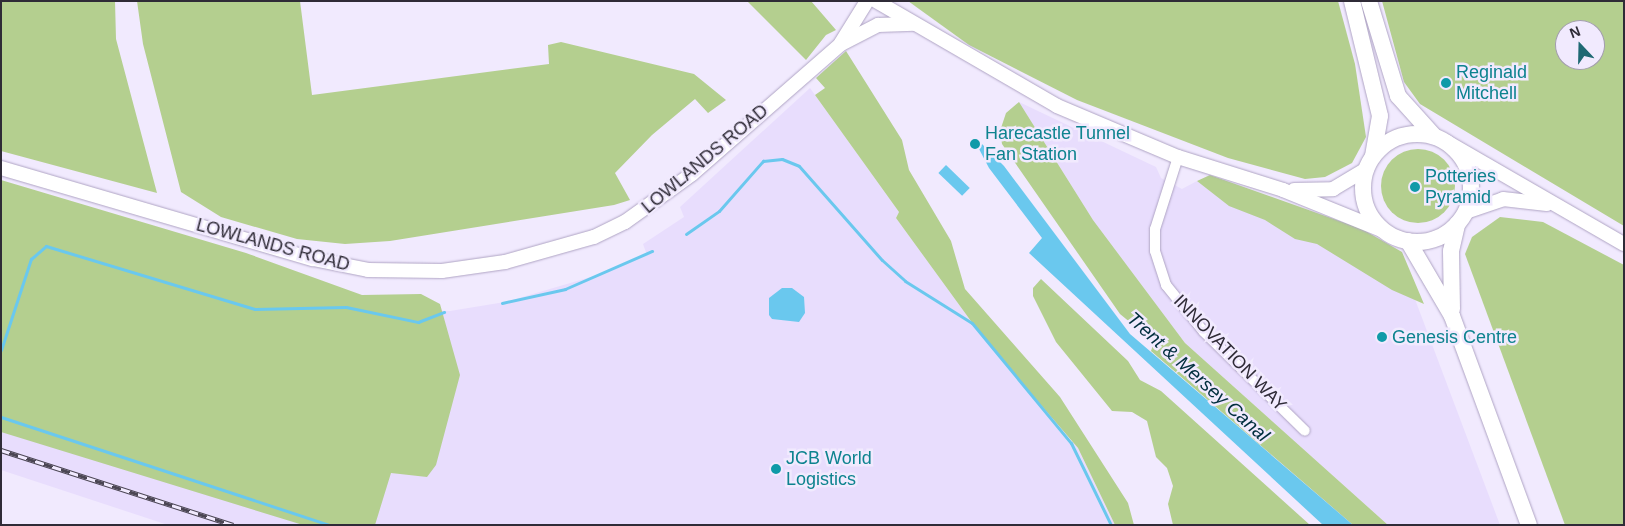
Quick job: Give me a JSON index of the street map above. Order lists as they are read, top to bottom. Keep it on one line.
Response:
{"streets":{"street":["LOWLANDS ROAD","INNOVATION WAY"]},"water":["Trent & Mersey Canal"],"places":["Reginald Mitchell","Harecastle Tunnel Fan Station","Potteries Pyramid","Genesis Centre","JCB World Logistics"],"north":"top"}
